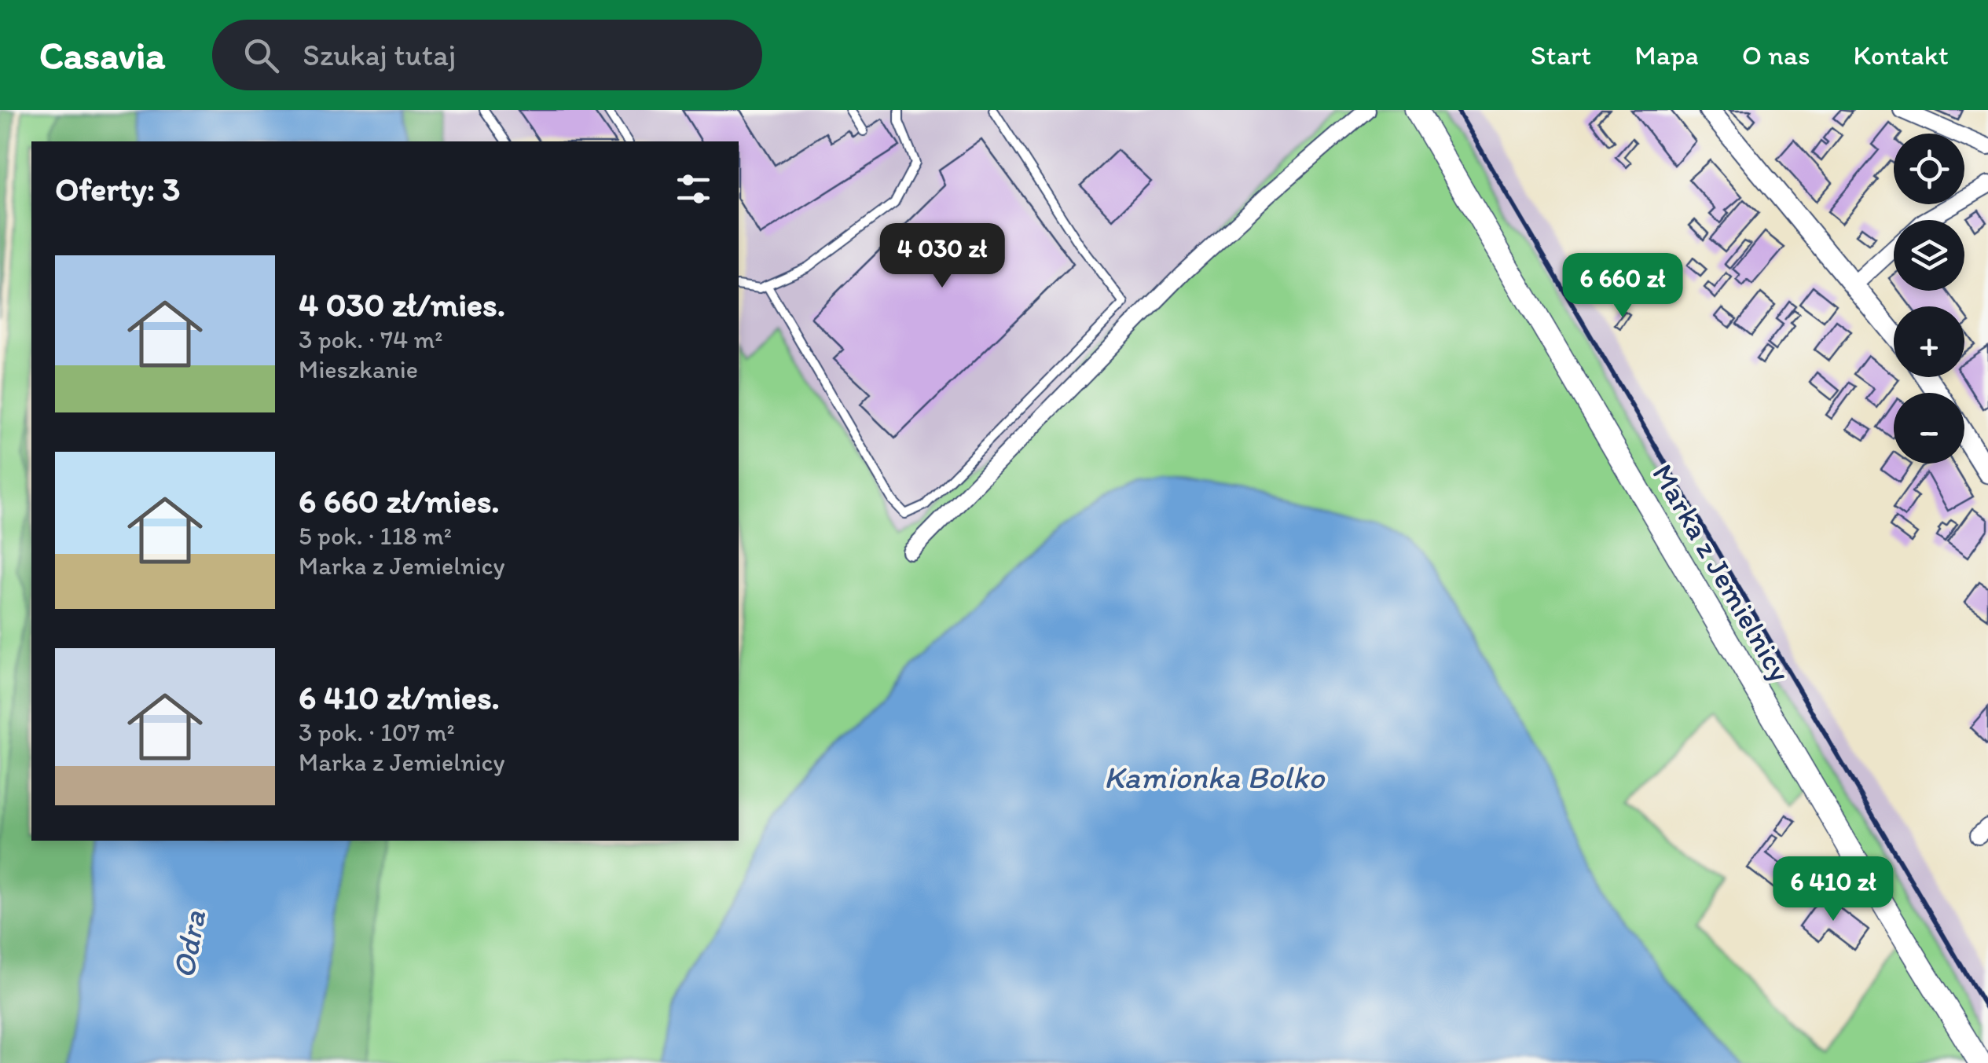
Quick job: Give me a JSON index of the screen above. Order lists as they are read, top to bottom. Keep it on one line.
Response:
{"streets":{"main road":["Marka z Jemielnicy"]},"water":["Kamionka Bolko","Odra"],"page":{"header":"Casavia","search":"Szukaj tutaj","nav":["Start","Mapa","O nas","Kontakt"],"map_buttons":["+","−"],"heading":"Oferty: 3","price":["4 030 zł","6 660 zł","6 410 zł"],"list":[{"name":"4 030 zł/mies.","note":"3 pok. · 74 m² · Mieszkanie"},{"name":"6 660 zł/mies.","note":"5 pok. · 118 m² · Marka z Jemielnicy"},{"name":"6 410 zł/mies.","note":"3 pok. · 107 m² · Marka z Jemielnicy"}]}}
